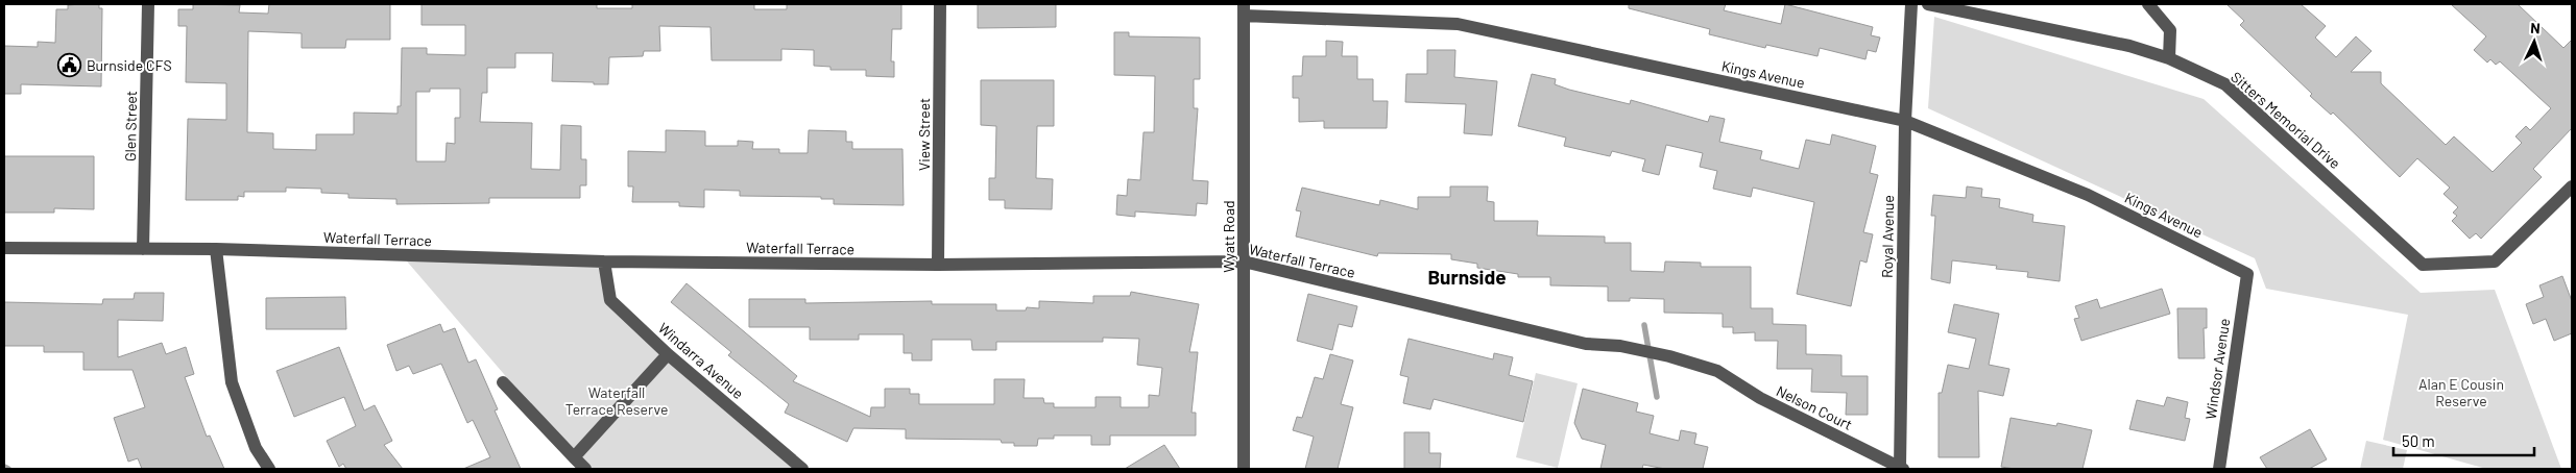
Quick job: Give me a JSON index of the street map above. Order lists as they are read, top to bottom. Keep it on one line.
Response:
{"streets":{"street":["Kings Avenue","Sitters Memorial Drive","Glen Street","View Street","Wyatt Road","Royal Avenue","Waterfall Terrace","Windarra Avenue","Windsor Avenue","Nelson Court"]},"crossings":[["Kings Avenue","Wyatt Road"],["Kings Avenue","Royal Avenue"],["Kings Avenue","Windsor Avenue"],["Glen Street","Waterfall Terrace"],["View Street","Waterfall Terrace"],["Wyatt Road","Waterfall Terrace"],["Royal Avenue","Nelson Court"],["Waterfall Terrace","Windarra Avenue"],["Waterfall Terrace","Nelson Court"]],"districts":["Burnside"],"parks":["Alan E Cousin Reserve","Waterfall Terrace Reserve"],"places":{"public building":["Burnside CFS"]},"scale_bar":"50 m","north":"top"}
